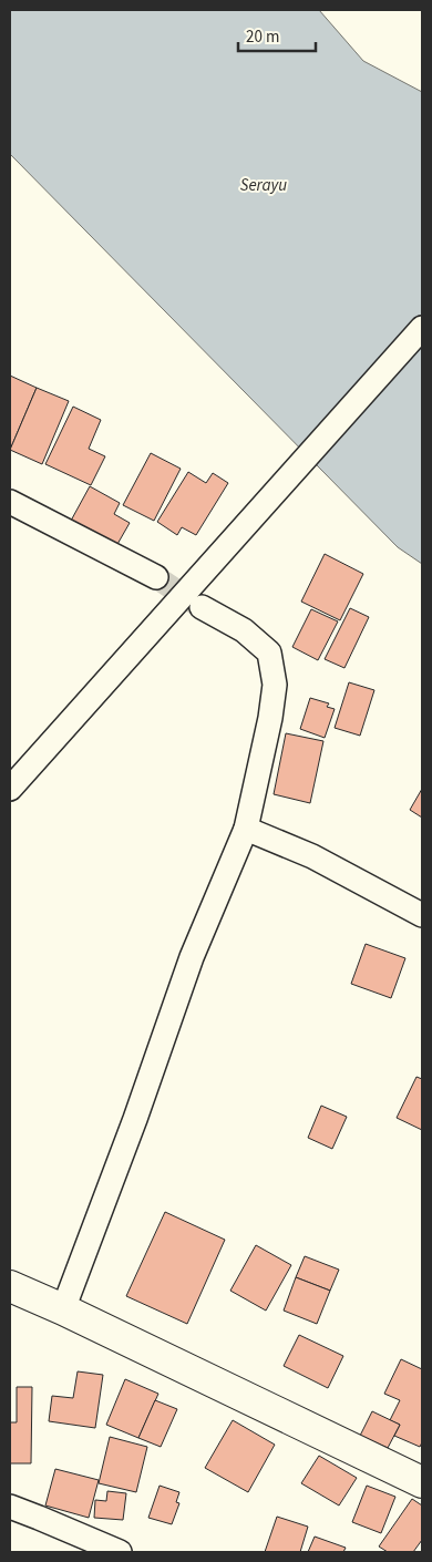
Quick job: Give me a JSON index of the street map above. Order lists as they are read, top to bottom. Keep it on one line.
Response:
{"water":["Serayu"],"scale_bar":"20 m"}
